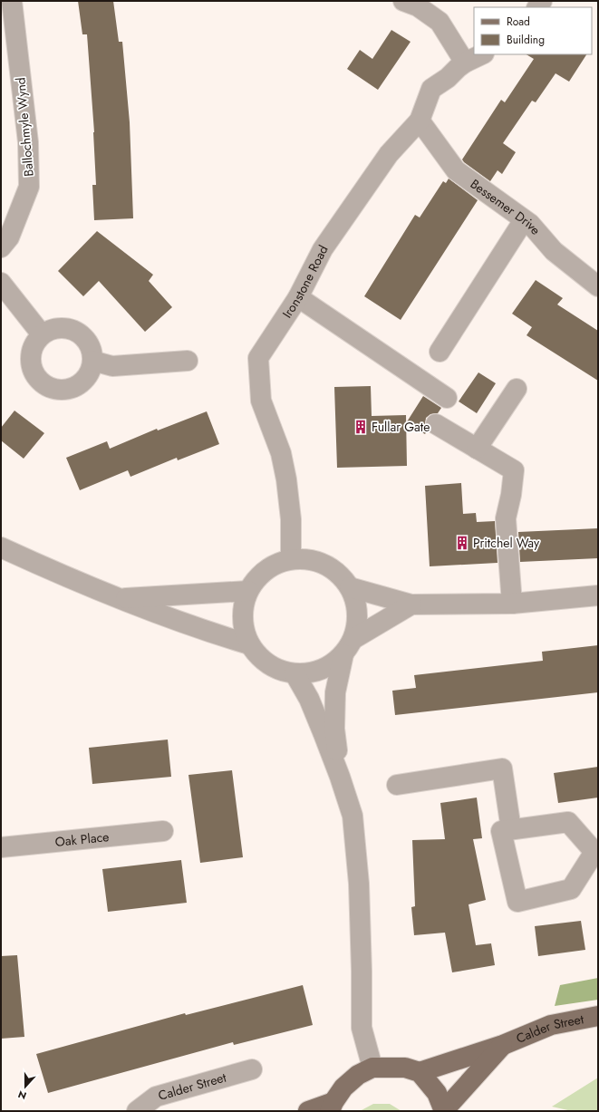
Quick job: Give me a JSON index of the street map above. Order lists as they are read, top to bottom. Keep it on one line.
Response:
{"streets":{"main road":["Calder Street"],"street":["Ballochmyle Wynd","Bessemer Drive","Ironstone Road","Oak Place"]},"crossings":[["Bessemer Drive","Ironstone Road"]],"places":{"building":["Fullar Gate","Pritchel Way"]},"legend":["Road","Building"],"north":"bottom"}
